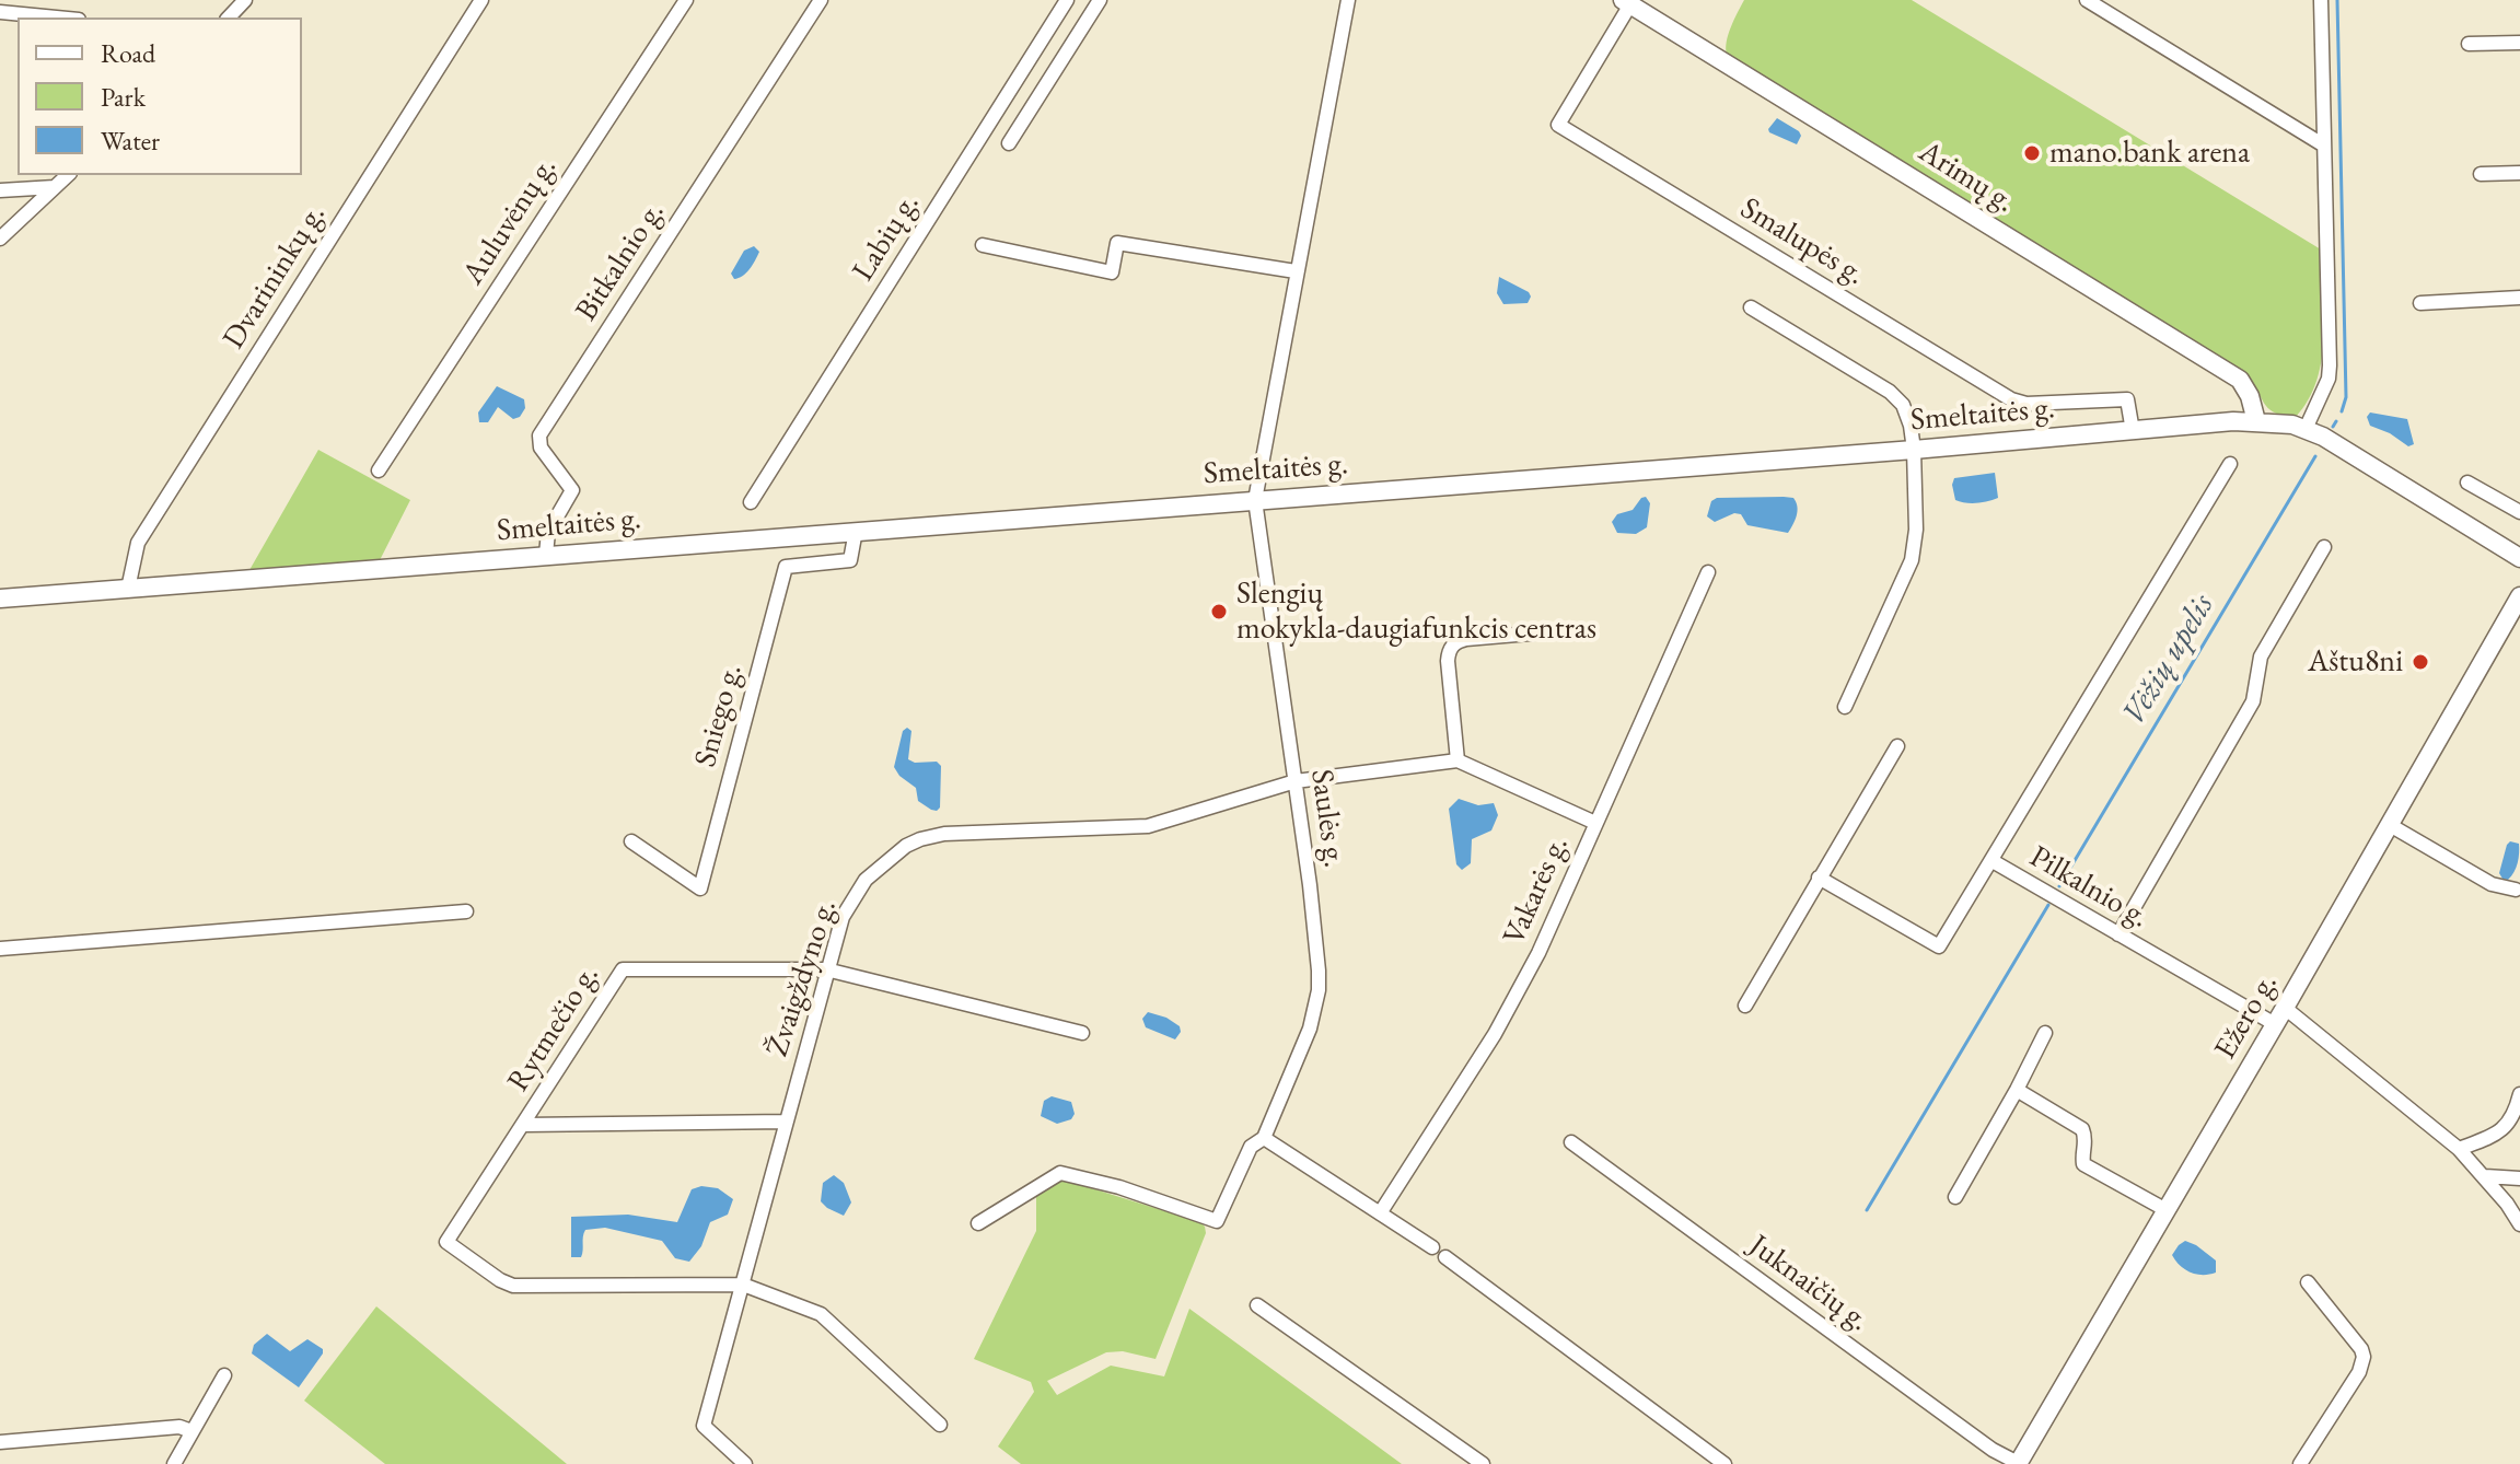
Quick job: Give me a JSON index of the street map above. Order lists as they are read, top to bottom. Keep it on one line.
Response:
{"streets":{"main road":["Arimų g.","Smeltaitės g.","Ežero g."],"street":["Auluvėnų g.","Labių g.","Smalupės g.","Bitkalnio g.","Dvarininkų g.","Sniego g.","Saulės g.","Pilkalnio g.","Vakarės g.","Žvaigždyno g.","Rytmečio g.","Juknaičių g."]},"crossings":[["Arimų g.","Smalupės g."],["Arimų g.","Smeltaitės g."],["Smalupės g.","Smeltaitės g."],["Bitkalnio g.","Smeltaitės g."],["Dvarininkų g.","Smeltaitės g."],["Smeltaitės g.","Sniego g."],["Smeltaitės g.","Saulės g."],["Saulės g.","Žvaigždyno g."],["Pilkalnio g.","Ežero g."],["Žvaigždyno g.","Rytmečio g."],["Ežero g.","Juknaičių g."]],"water":["Vėžių upelis"],"places":["mano.bank arena","Slengių mokykla-daugiafunkcis centras","Aštu8ni"],"legend":["Road","Park","Water"]}
